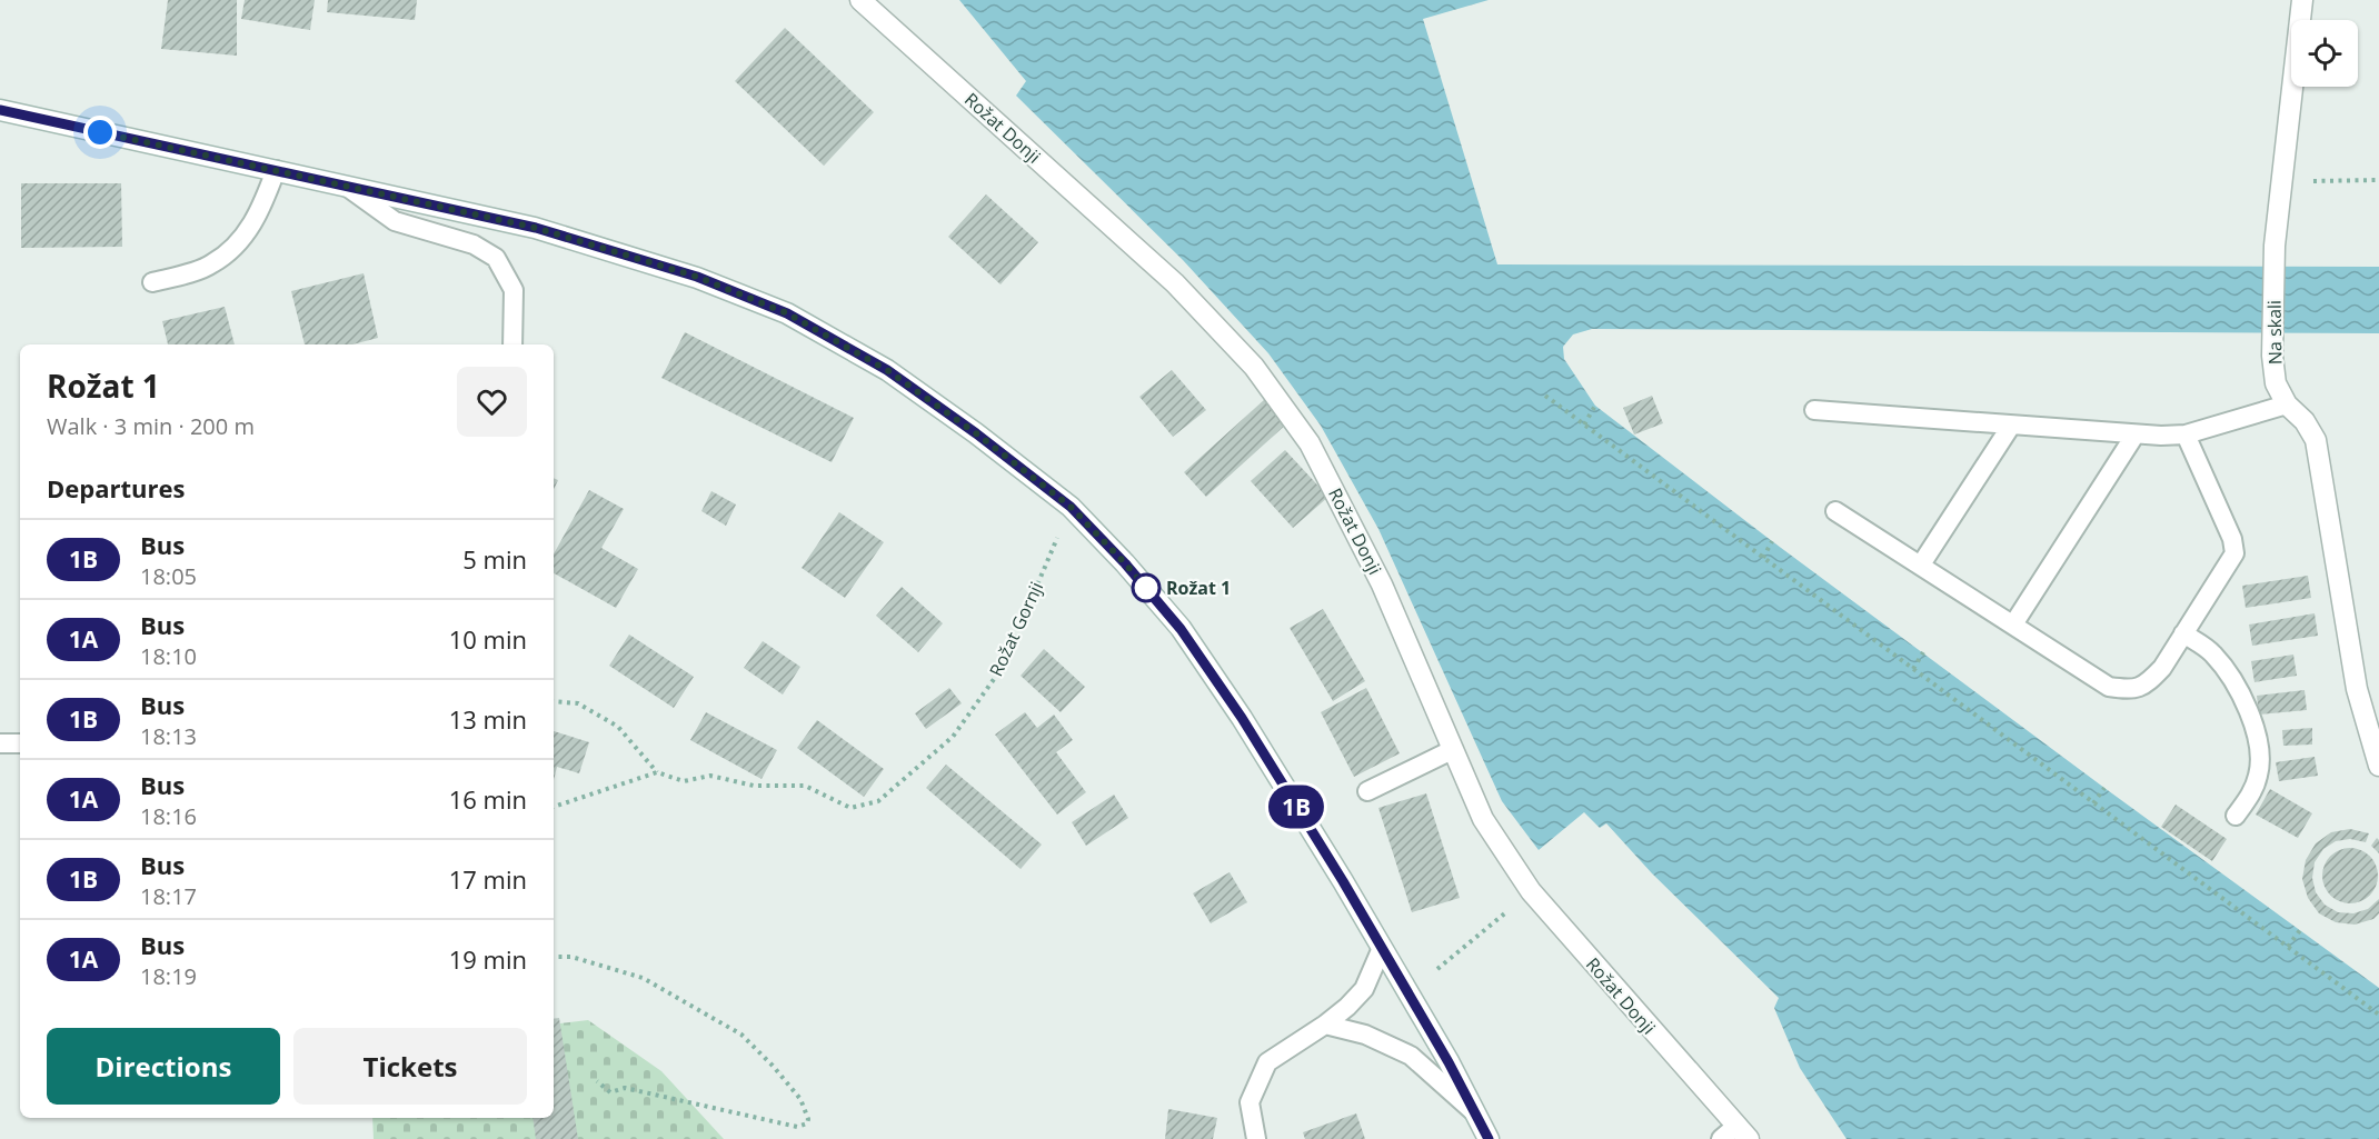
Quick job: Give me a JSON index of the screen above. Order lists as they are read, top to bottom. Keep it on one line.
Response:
{"streets":{"street":["Rožat Donji","Na skali"],"path":["Rožat Gornji"]},"places":["Rožat 1"],"lines":["bus line 1B"],"page":{"on_map":"1B","heading":[["Rožat 1","Walk · 3 min · 200 m"],"Departures"],"list":[{"mark":"1B","name":"Bus","note":"18:05","value":"5 min"},{"mark":"1A","name":"Bus","note":"18:10","value":"10 min"},{"mark":"1B","name":"Bus","note":"18:13","value":"13 min"},{"mark":"1A","name":"Bus","note":"18:16","value":"16 min"},{"mark":"1B","name":"Bus","note":"18:17","value":"17 min"},{"mark":"1A","name":"Bus","note":"18:19","value":"19 min"}],"buttons":["Directions","Tickets"]}}
